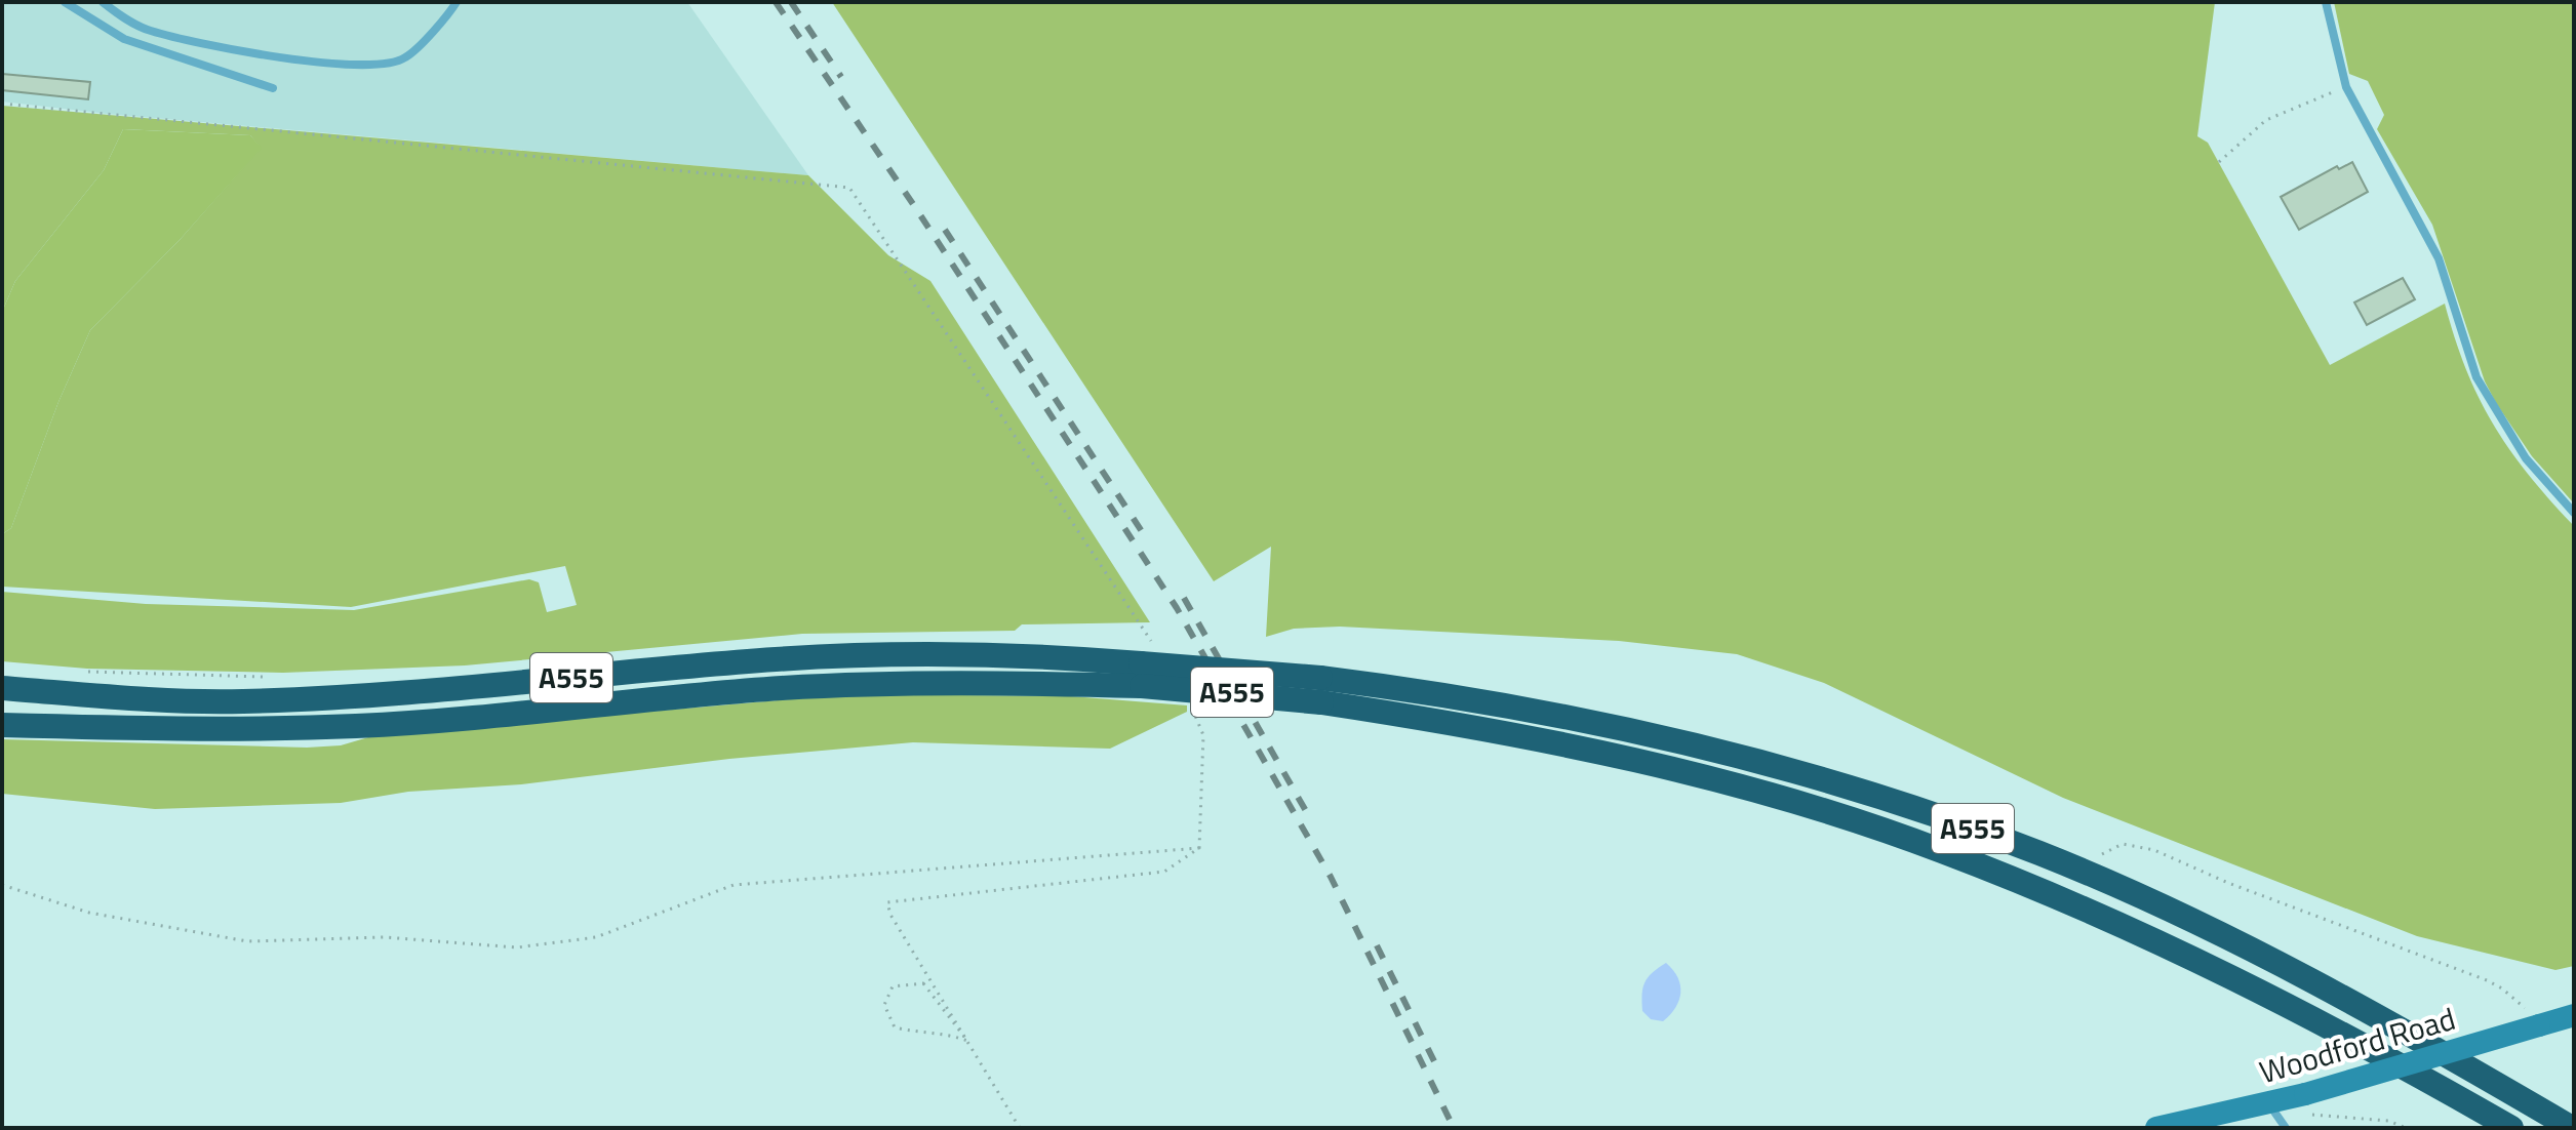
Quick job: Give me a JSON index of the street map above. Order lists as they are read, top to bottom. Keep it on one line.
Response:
{"streets":{"highway":["A555"],"street":["Woodford Road"]}}
